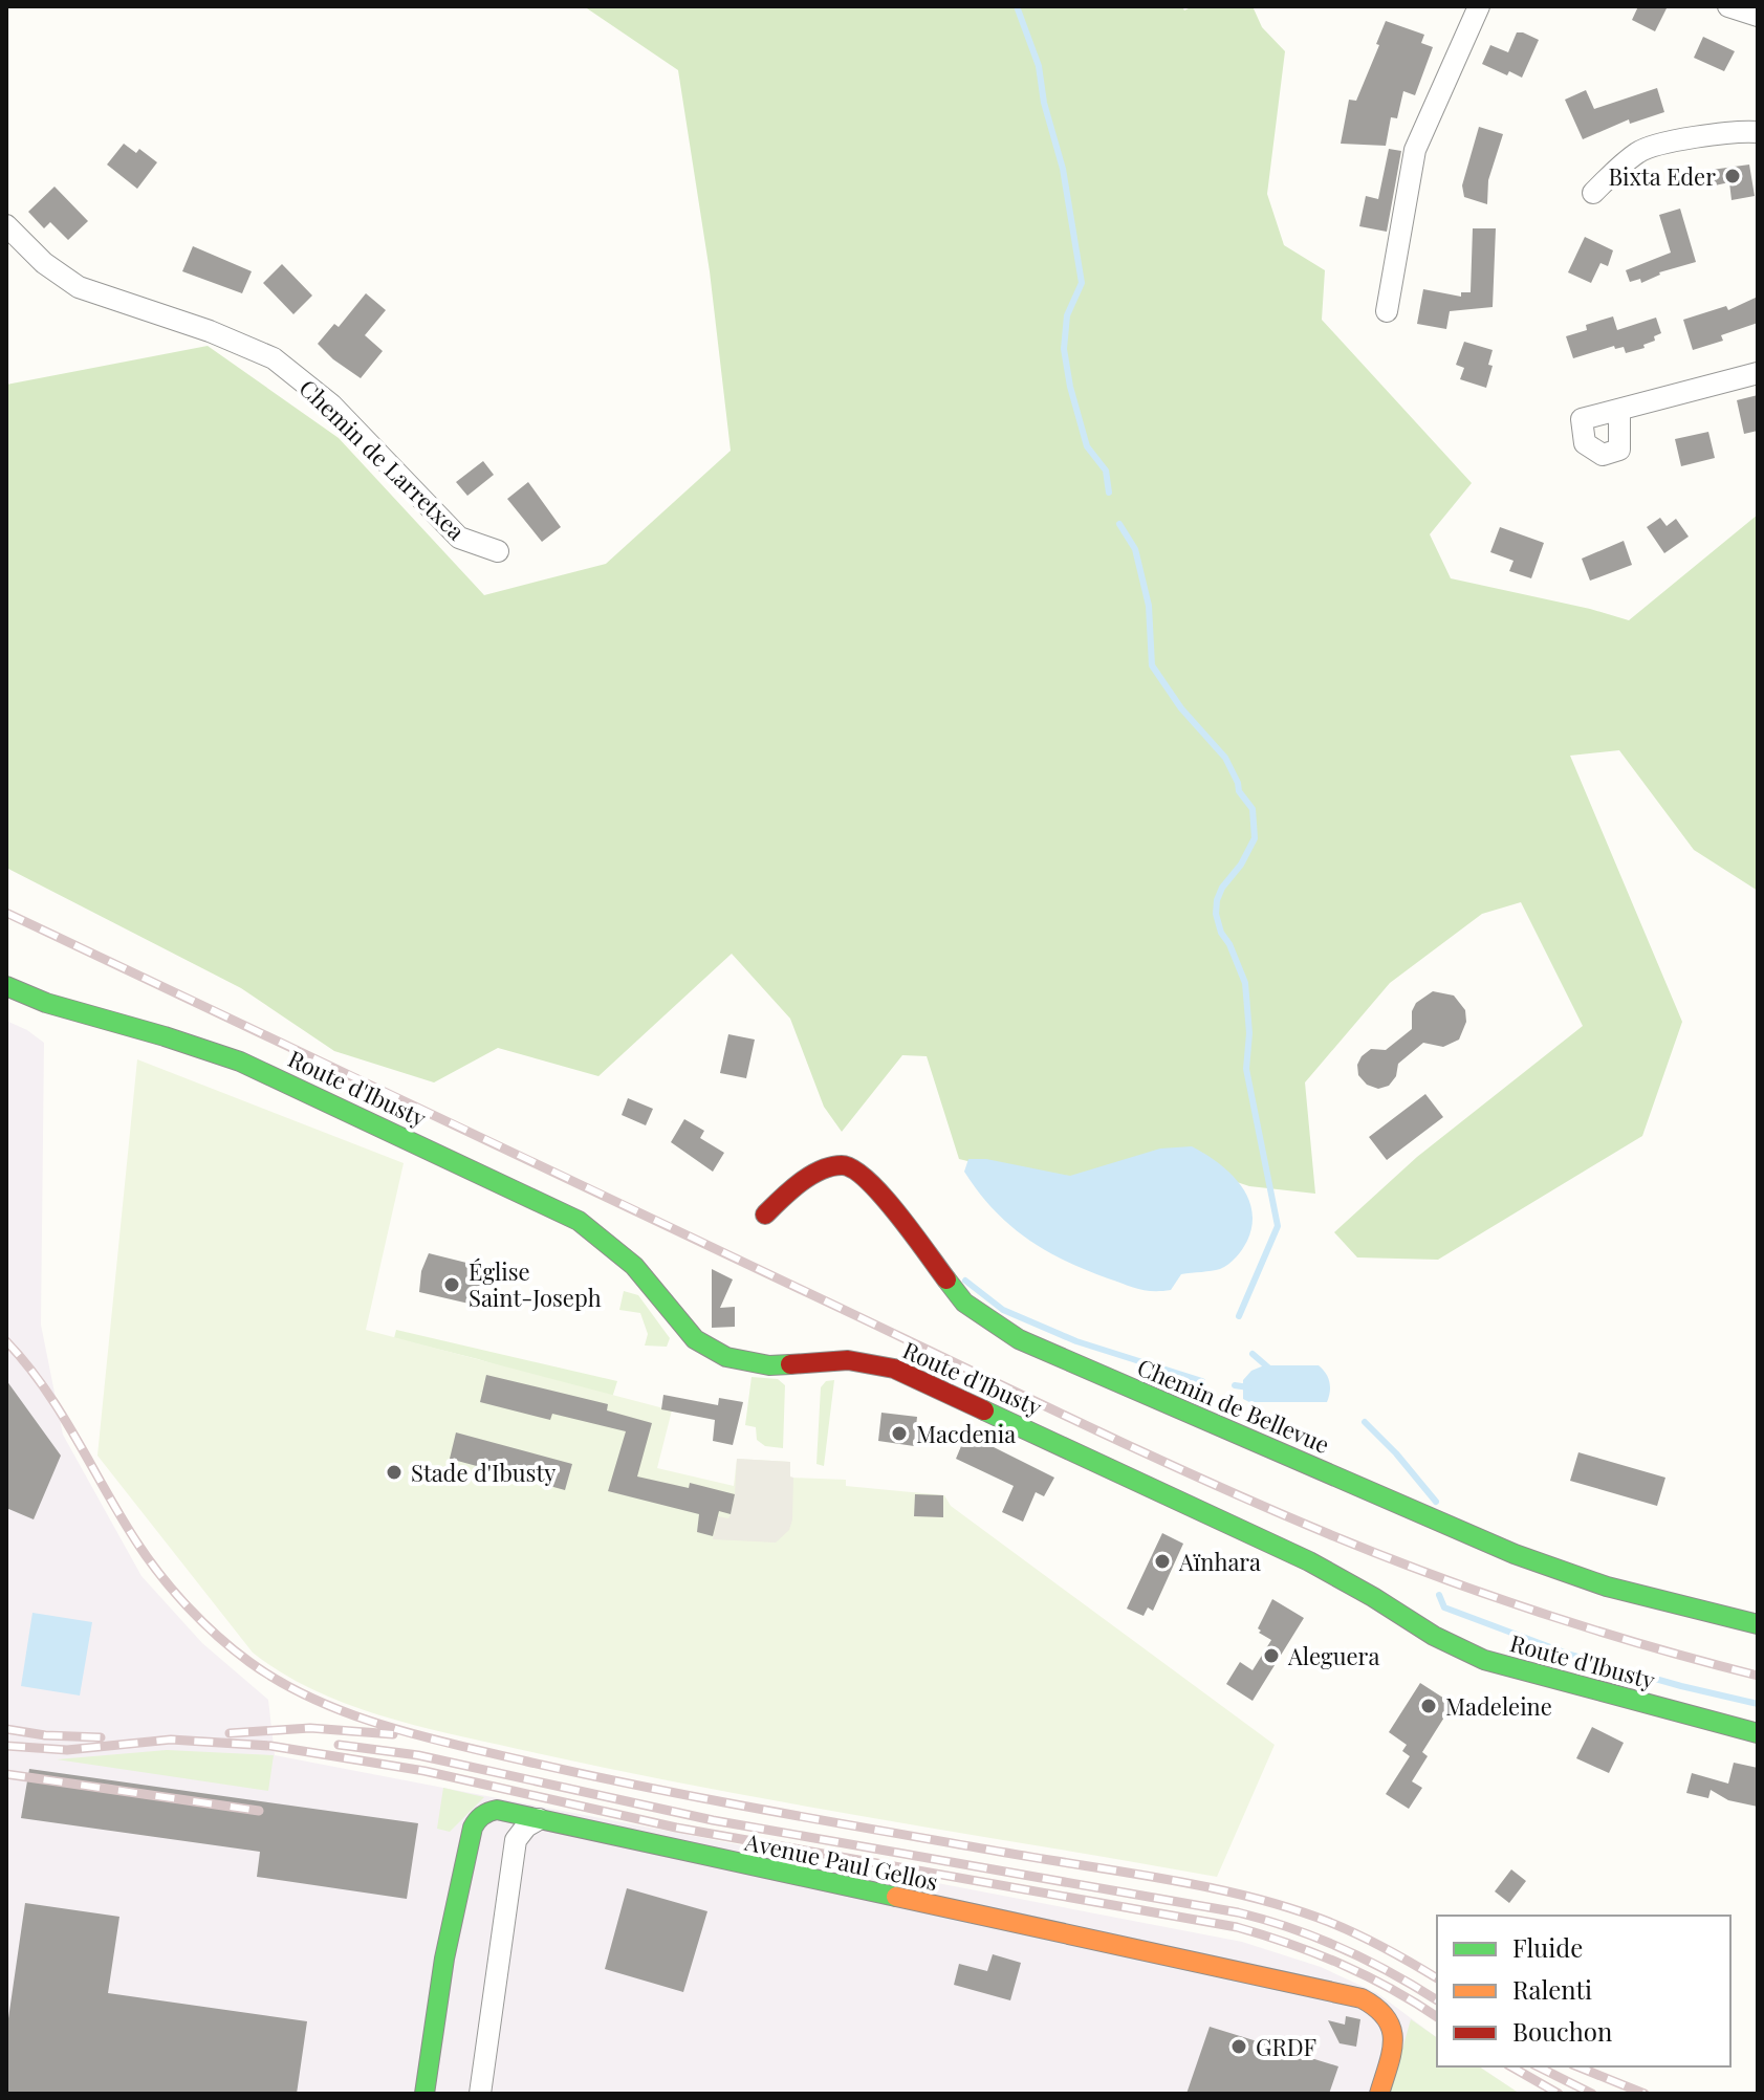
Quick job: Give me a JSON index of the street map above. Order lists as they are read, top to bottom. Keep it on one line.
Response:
{"streets":{"street":["Chemin de Larretxea","Route d'Ibusty","Chemin de Bellevue","Avenue Paul Gellos"]},"places":["Bixta Eder","Église Saint-Joseph","Macdenia","Stade d'Ibusty","Aïnhara","Aleguera","Madeleine","GRDF"],"legend":["Fluide","Ralenti","Bouchon"]}
